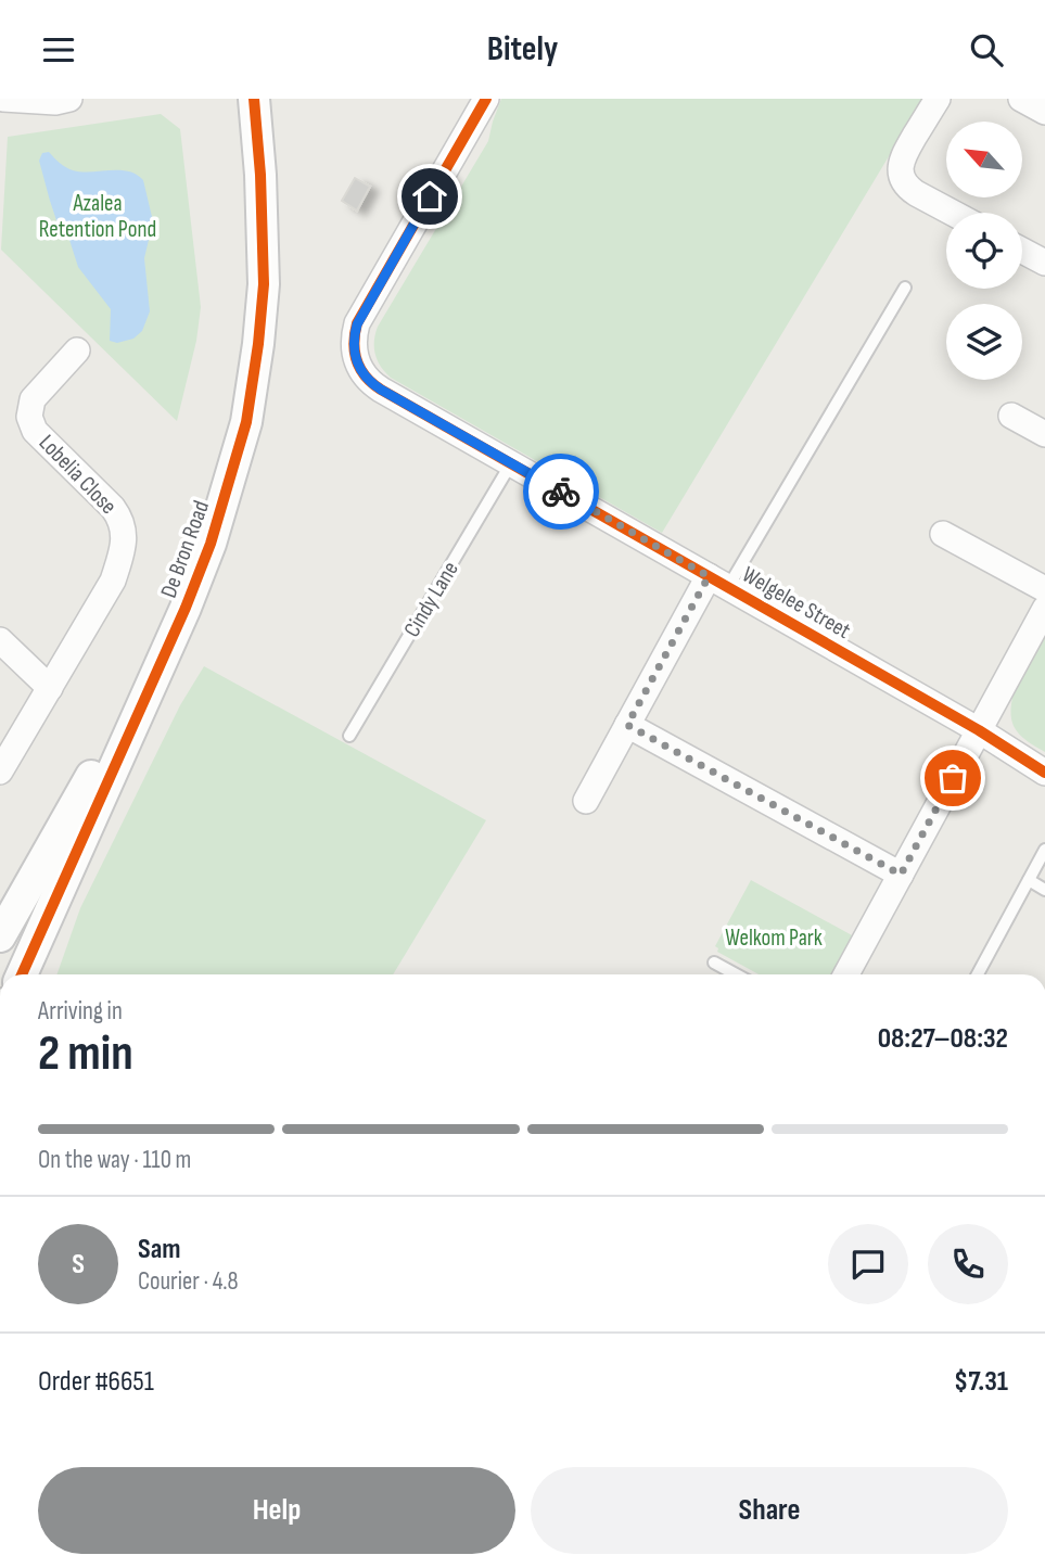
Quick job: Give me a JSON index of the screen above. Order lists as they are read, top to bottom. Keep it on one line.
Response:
{"streets":{"street":["Lobelia Close","De Bron Road","Welgelee Street"],"lane":["Cindy Lane"]},"crossings":[["Cindy Lane","Welgelee Street"]],"parks":["Azalea Retention Pond","Welkom Park"],"north":"top left","page":{"header":"Bitely","heading":["2 min","Arriving in","08:27–08:32"],"panel":["Sam","Courier · 4.8","Order #6651","$7.31"],"bar":"On the way · 110 m","round":"S","buttons":["Help","Share"]}}
